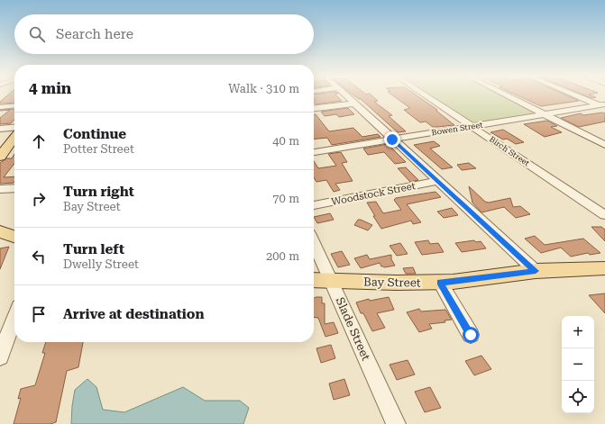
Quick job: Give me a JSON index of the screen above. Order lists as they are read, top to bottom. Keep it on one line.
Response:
{"streets":{"main road":["Bay Street"],"street":["Bowen Street","Birch Street","Woodstock Street","Slade Street"]},"crossings":[["Bowen Street","Birch Street"],["Bay Street","Slade Street"]],"page":{"search":"Search here","heading":["4 min","Walk · 310 m"],"list":[["Continue","Potter Street","40 m"],["Turn right","Bay Street","70 m"],["Turn left","Dwelly Street","200 m"],"Arrive at destination"],"map_buttons":["+","−"]}}
